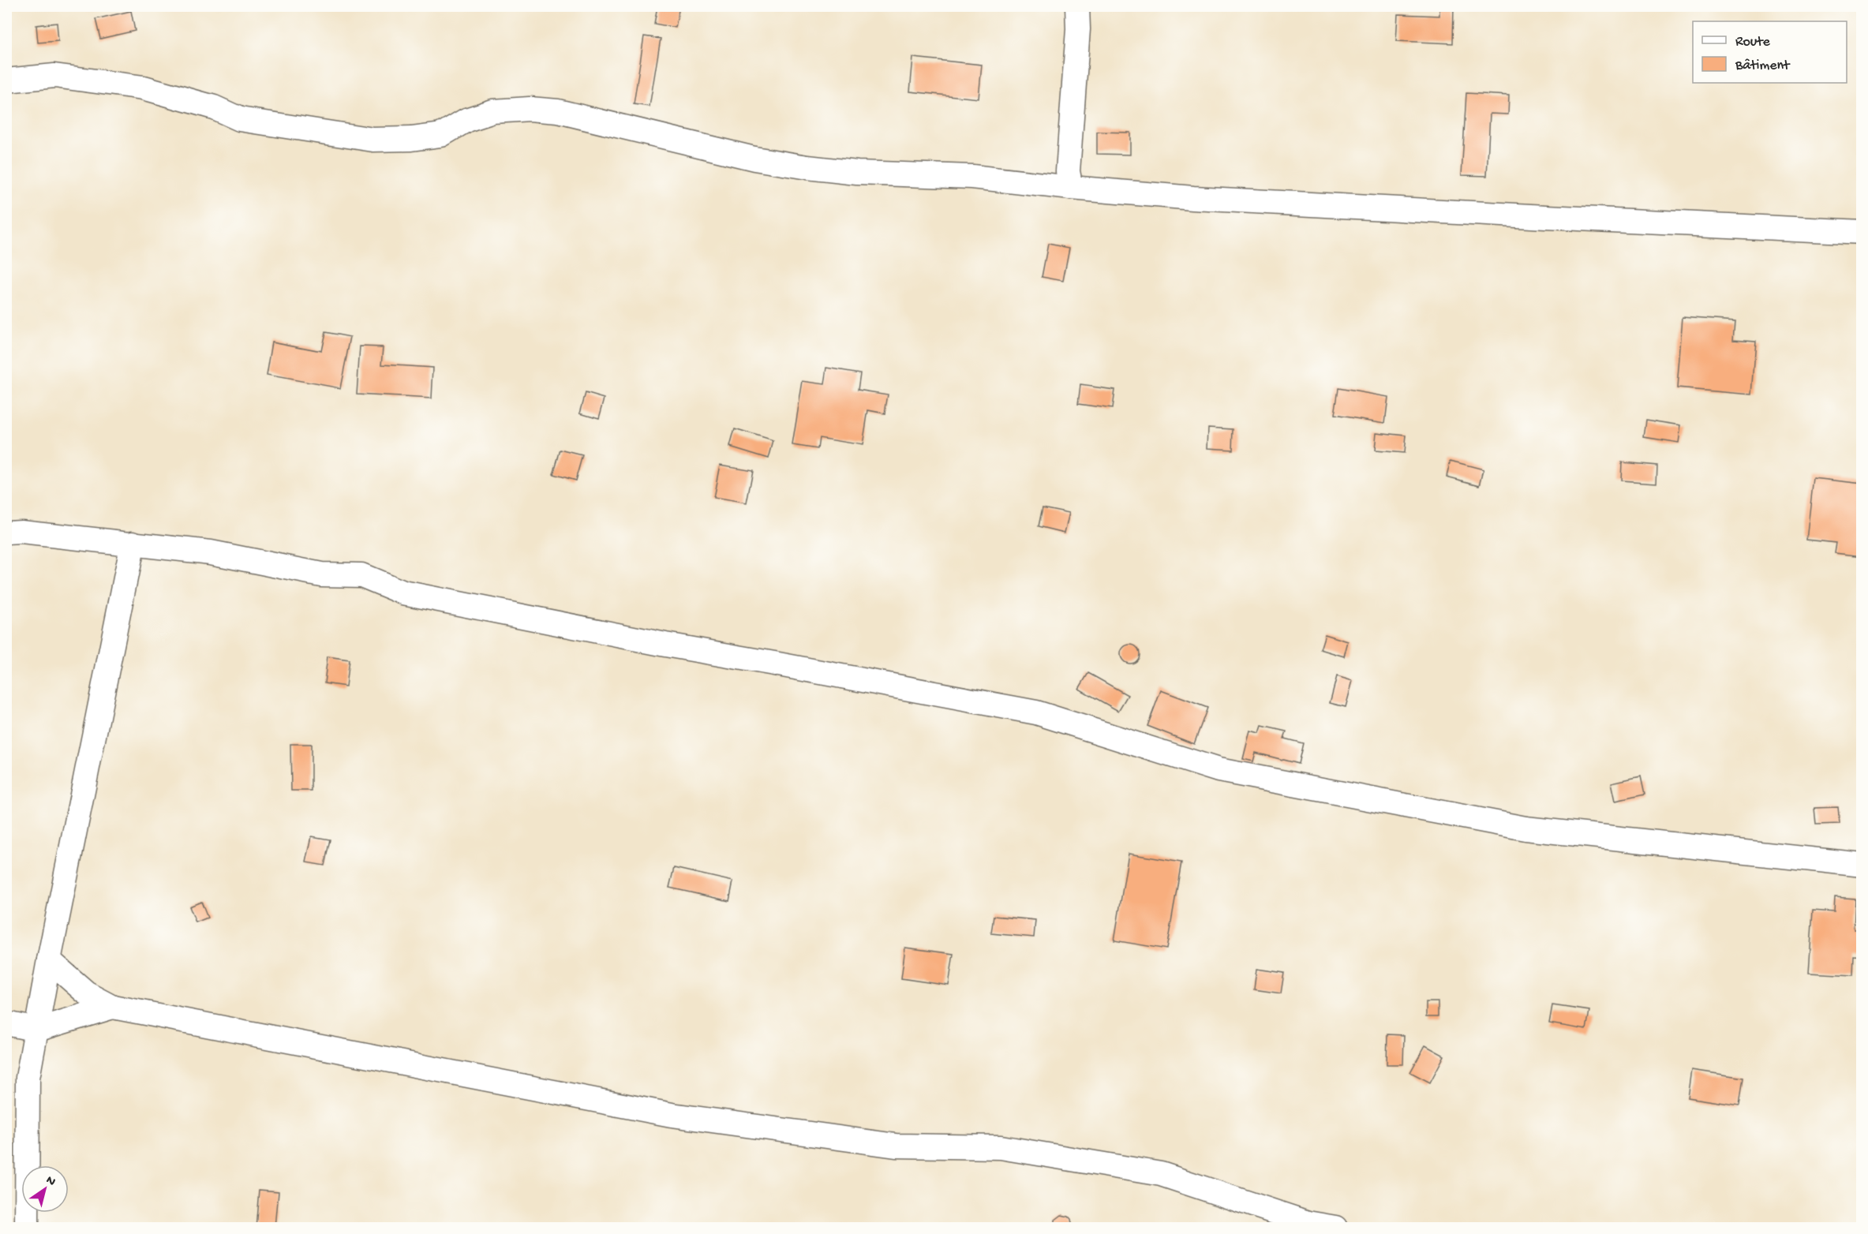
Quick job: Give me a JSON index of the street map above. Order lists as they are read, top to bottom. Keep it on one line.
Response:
{"legend":["Route","Bâtiment"],"north":"top right"}
